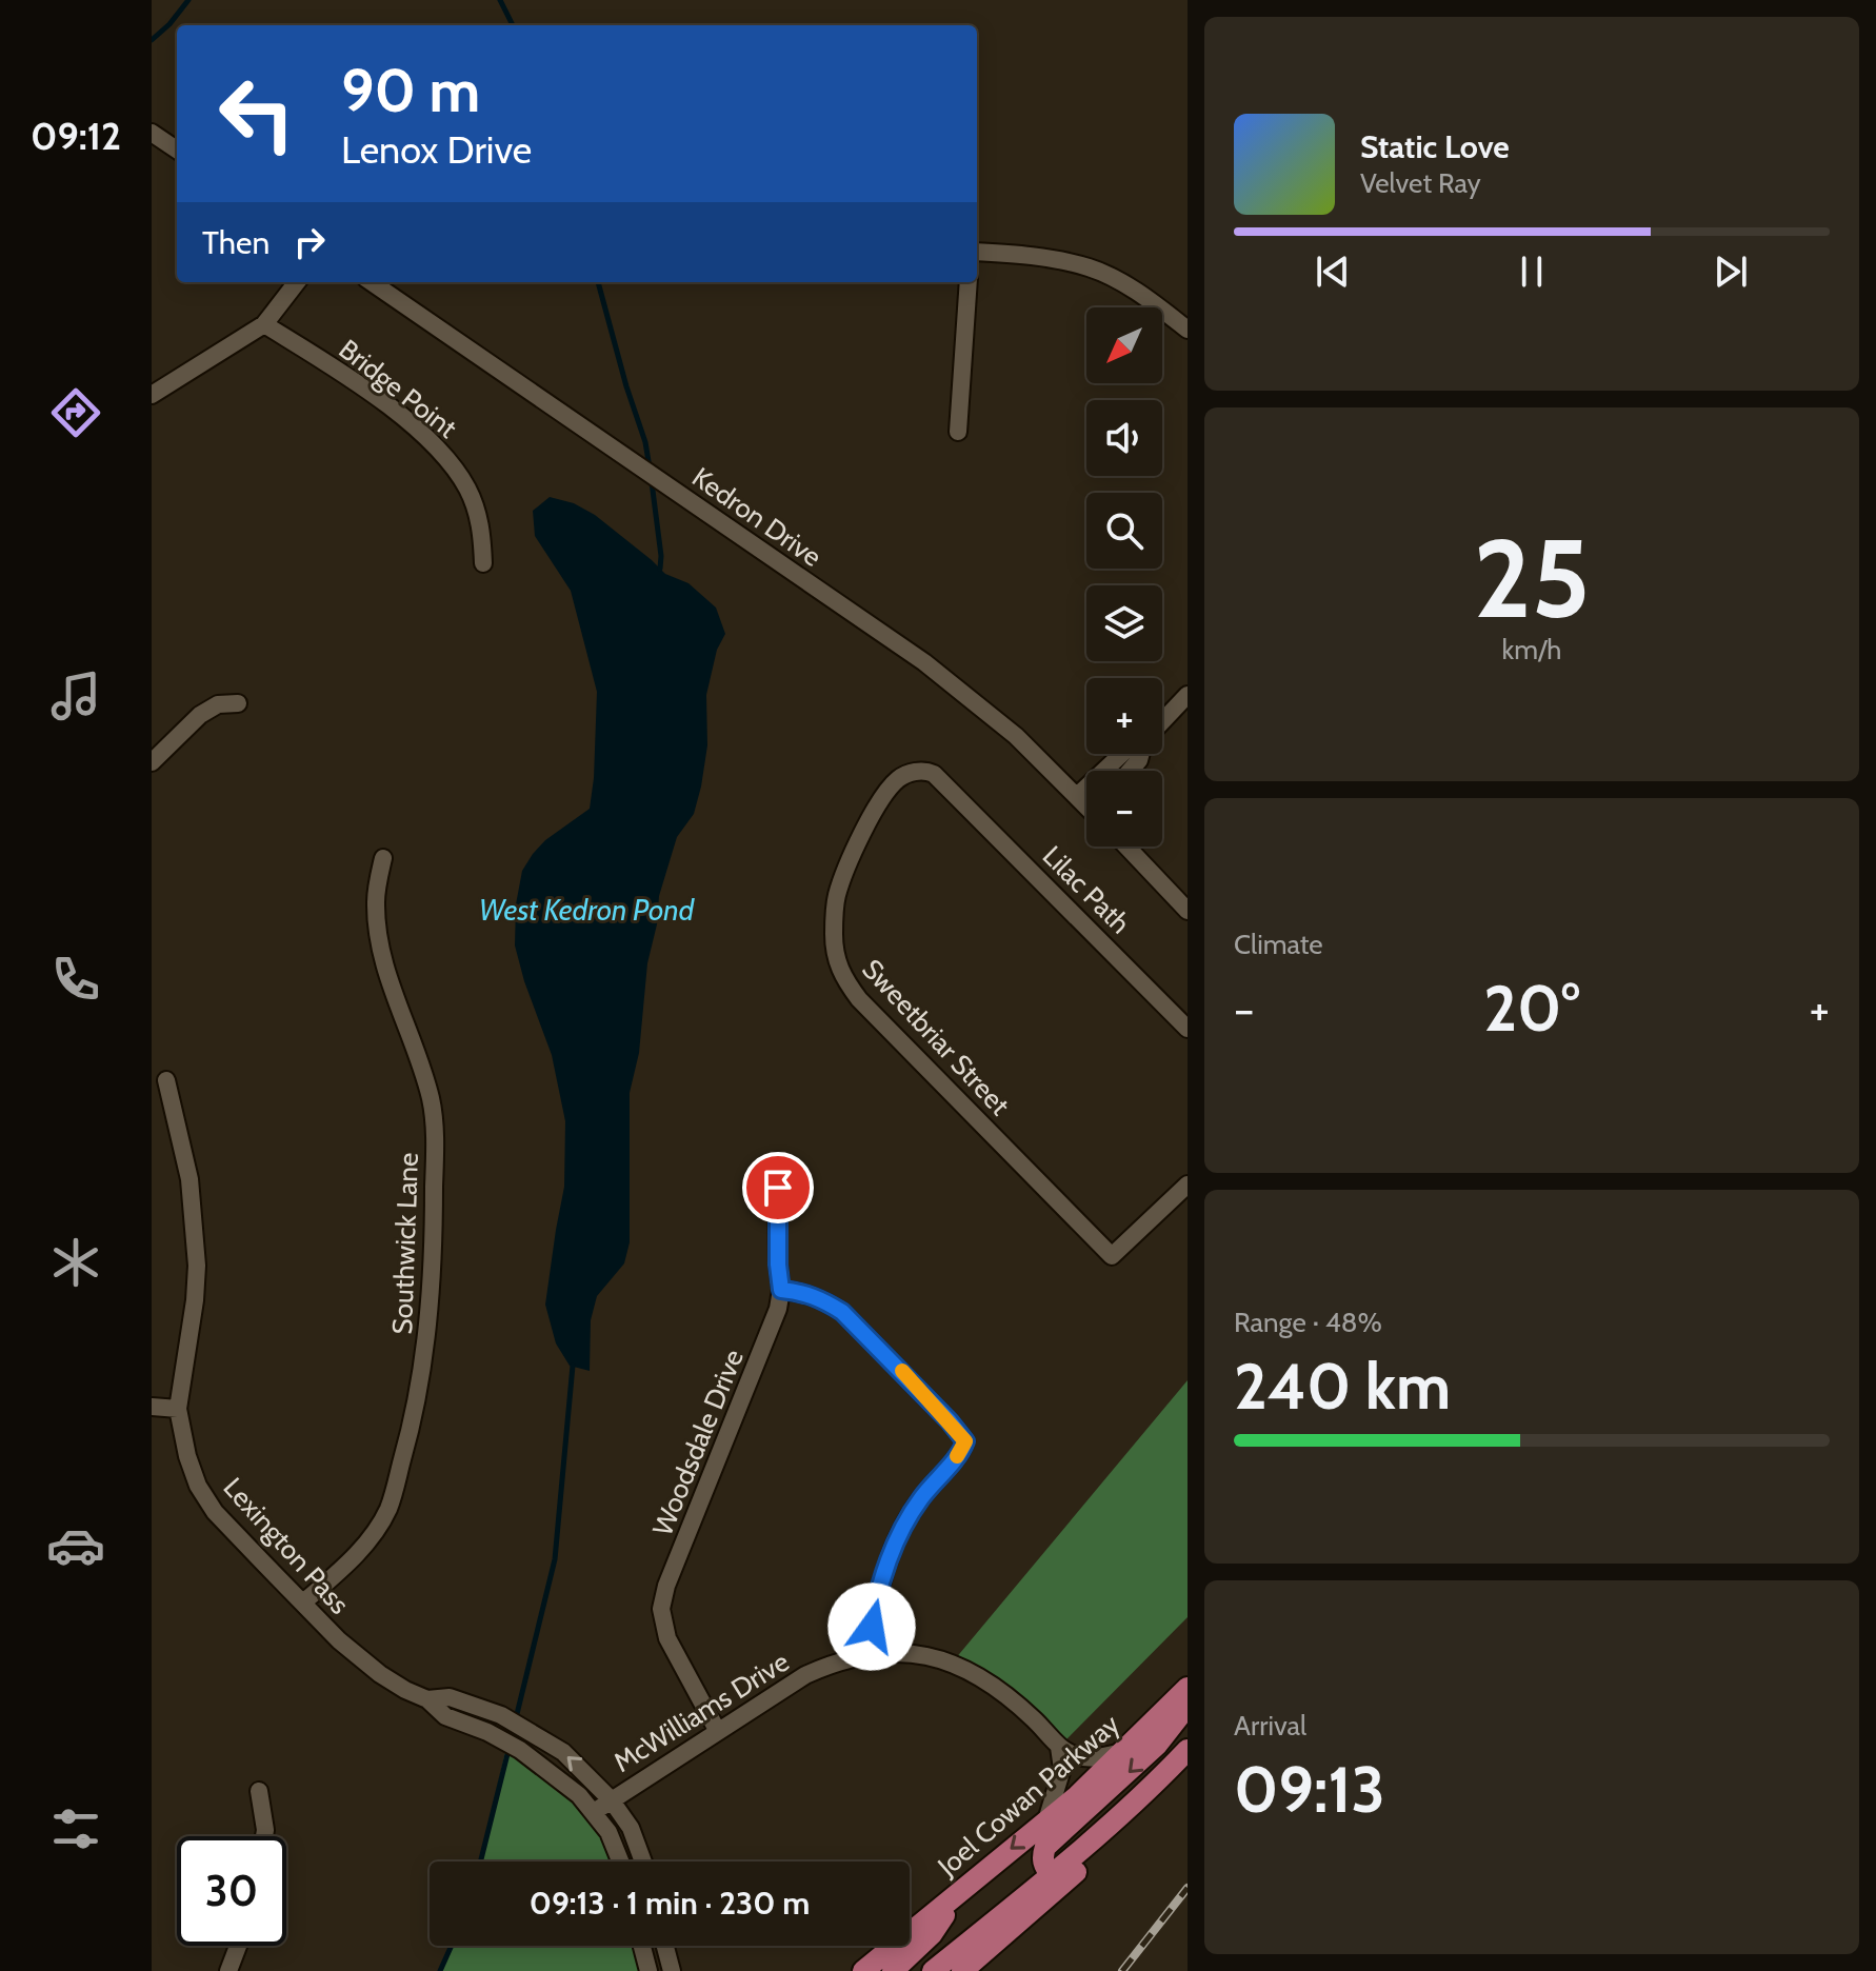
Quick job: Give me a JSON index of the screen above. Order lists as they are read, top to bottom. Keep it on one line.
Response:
{"streets":{"main road":["Joel Cowan Parkway"],"street":["Bridge Point","Kedron Drive","Lilac Path","Sweetbriar Street","Southwick Lane","Woodsdale Drive","Lexington Pass","McWilliams Drive"]},"crossings":[["Lilac Path","Sweetbriar Street"],["Southwick Lane","Lexington Pass"],["Woodsdale Drive","McWilliams Drive"],["Lexington Pass","McWilliams Drive"]],"water":["West Kedron Pond"],"north":"bottom left","page":{"tabs":"09:12","turn":["90 m","Lenox Drive"],"song":["Static Love","Velvet Ray"],"then":"Then","map_buttons":["+","−"],"tile":[["25","km/h"],"Climate",["Range · 48%","240 km"],["Arrival","09:13"]],"heat":["−","20°","+"],"limit":"30","trip":"09:13 · 1 min · 230 m"}}
